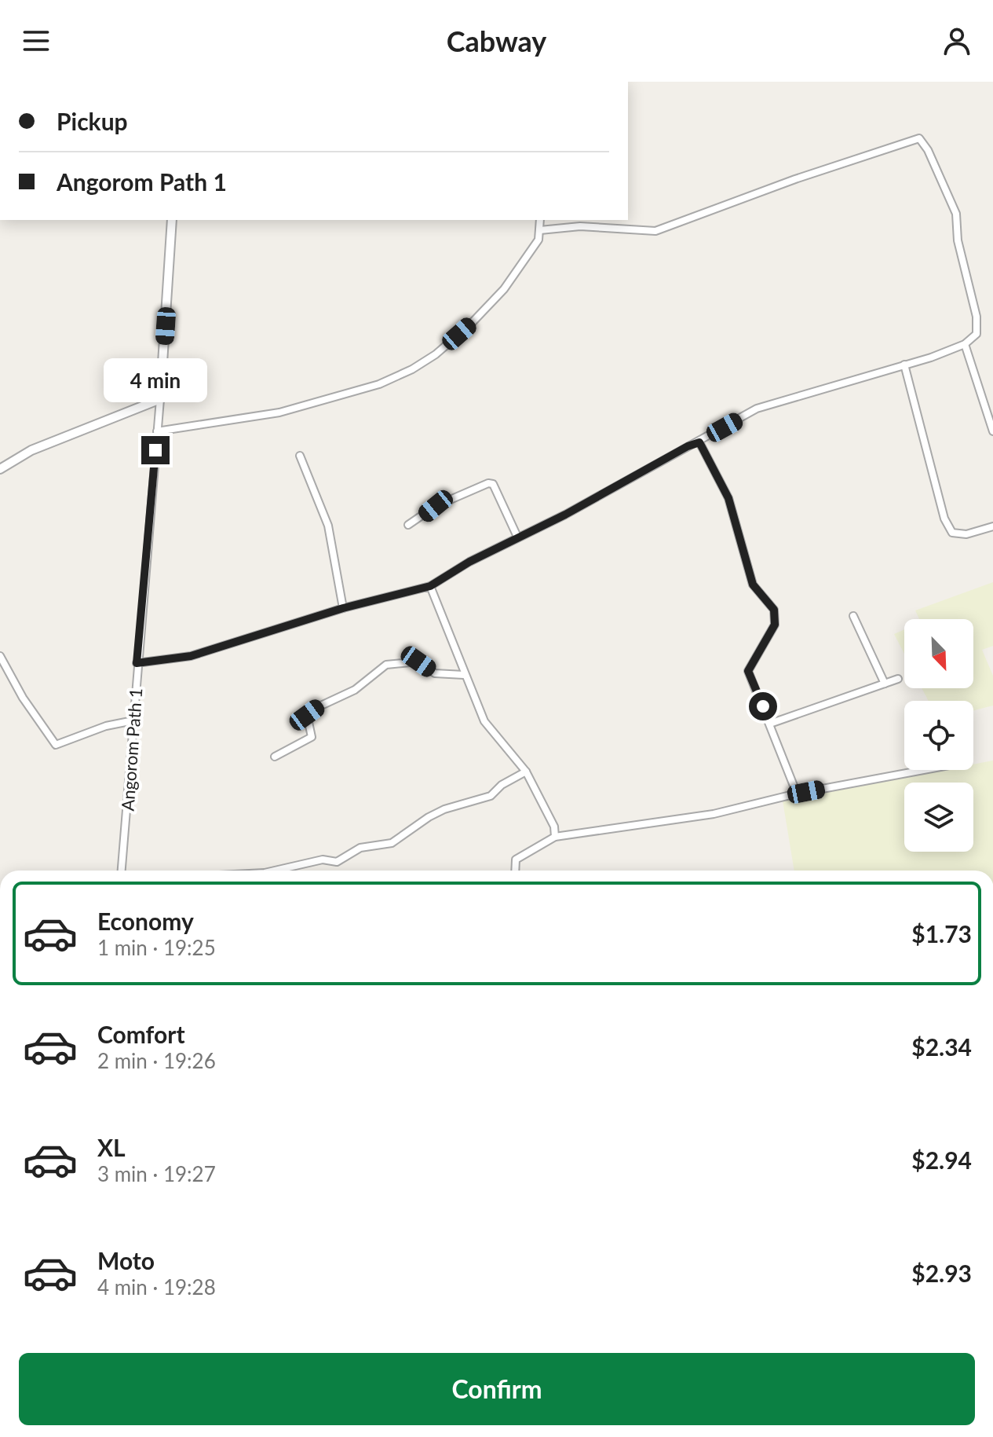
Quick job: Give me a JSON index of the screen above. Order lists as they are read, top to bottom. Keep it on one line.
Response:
{"streets":{"street":["Angorom Path 1"]},"north":"bottom right","page":{"header":"Cabway","banner":["Pickup","Angorom Path 1"],"bubble":"4 min","list":[{"name":"Economy","note":"1 min · 19:25","value":"$1.73"},{"name":"Comfort","note":"2 min · 19:26","value":"$2.34"},{"name":"XL","note":"3 min · 19:27","value":"$2.94"},{"name":"Moto","note":"4 min · 19:28","value":"$2.93"}],"buttons":"Confirm"}}
